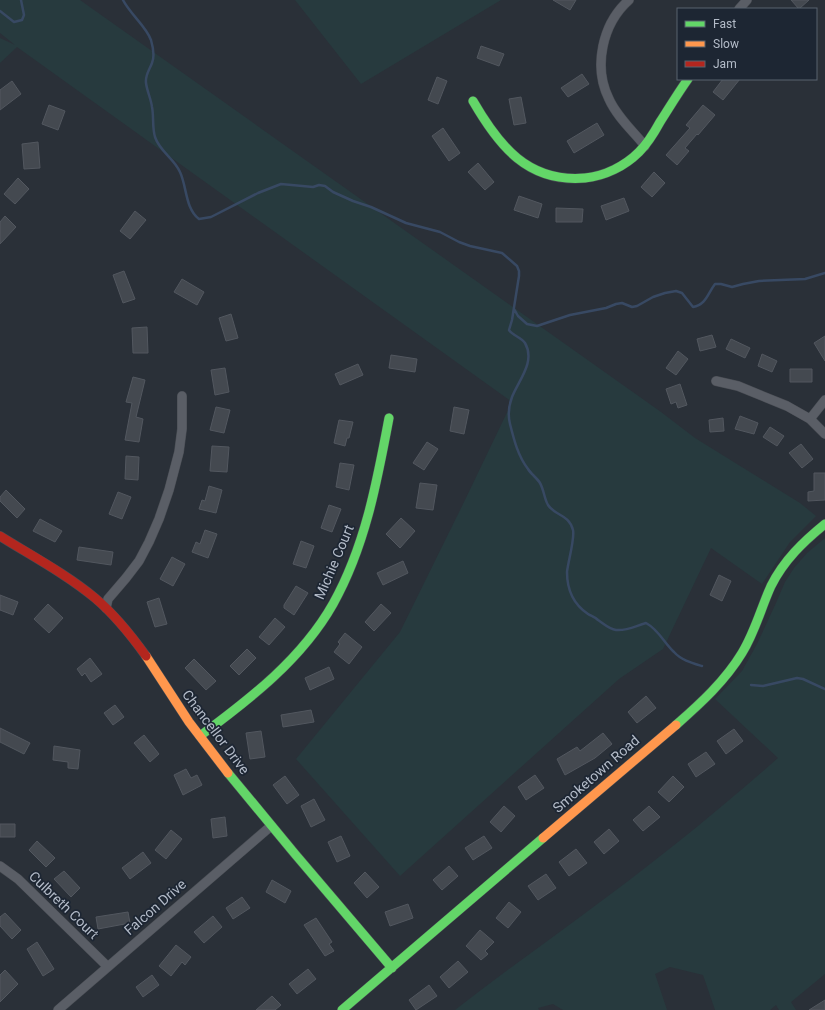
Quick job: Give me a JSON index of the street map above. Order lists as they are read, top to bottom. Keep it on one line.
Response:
{"streets":{"street":["Michie Court","Chancellor Drive","Smoketown Road","Culbreth Court","Falcon Drive"]},"crossings":[["Michie Court","Chancellor Drive"],["Chancellor Drive","Smoketown Road"],["Chancellor Drive","Falcon Drive"],["Culbreth Court","Falcon Drive"]],"legend":["Fast","Slow","Jam"]}
